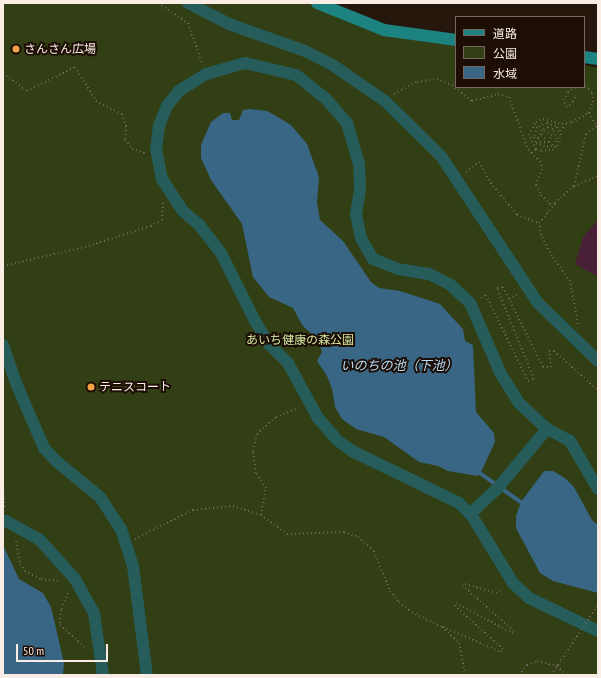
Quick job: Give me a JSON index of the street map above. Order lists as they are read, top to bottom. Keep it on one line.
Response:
{"water":["いのちの池（下池）"],"parks":["あいち健康の森公園"],"places":["さんさん広場","テニスコート"],"legend":["道路","公園","水域"],"scale_bar":"50 m"}
